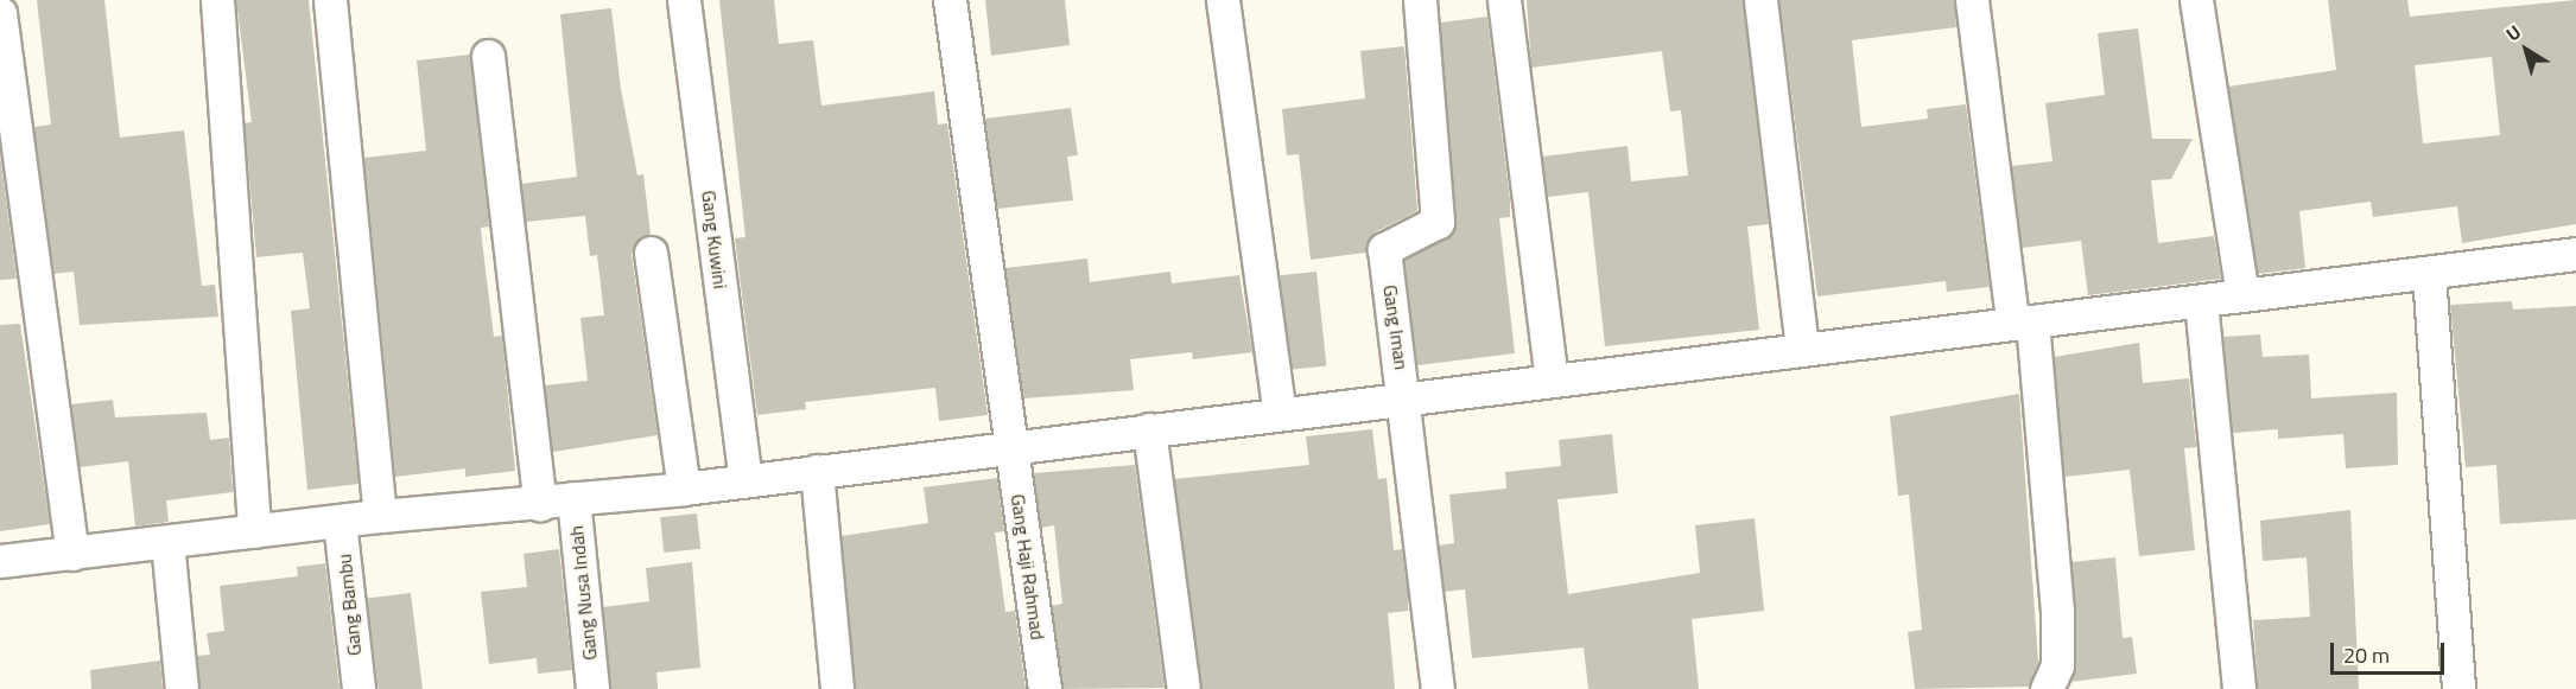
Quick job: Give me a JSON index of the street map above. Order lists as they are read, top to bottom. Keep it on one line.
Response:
{"streets":{"street":["Gang Kuwini","Gang Iman","Gang Haji Rahmad","Gang Nusa Indah","Gang Bambu"]},"scale_bar":"20 m","north":"top left"}
